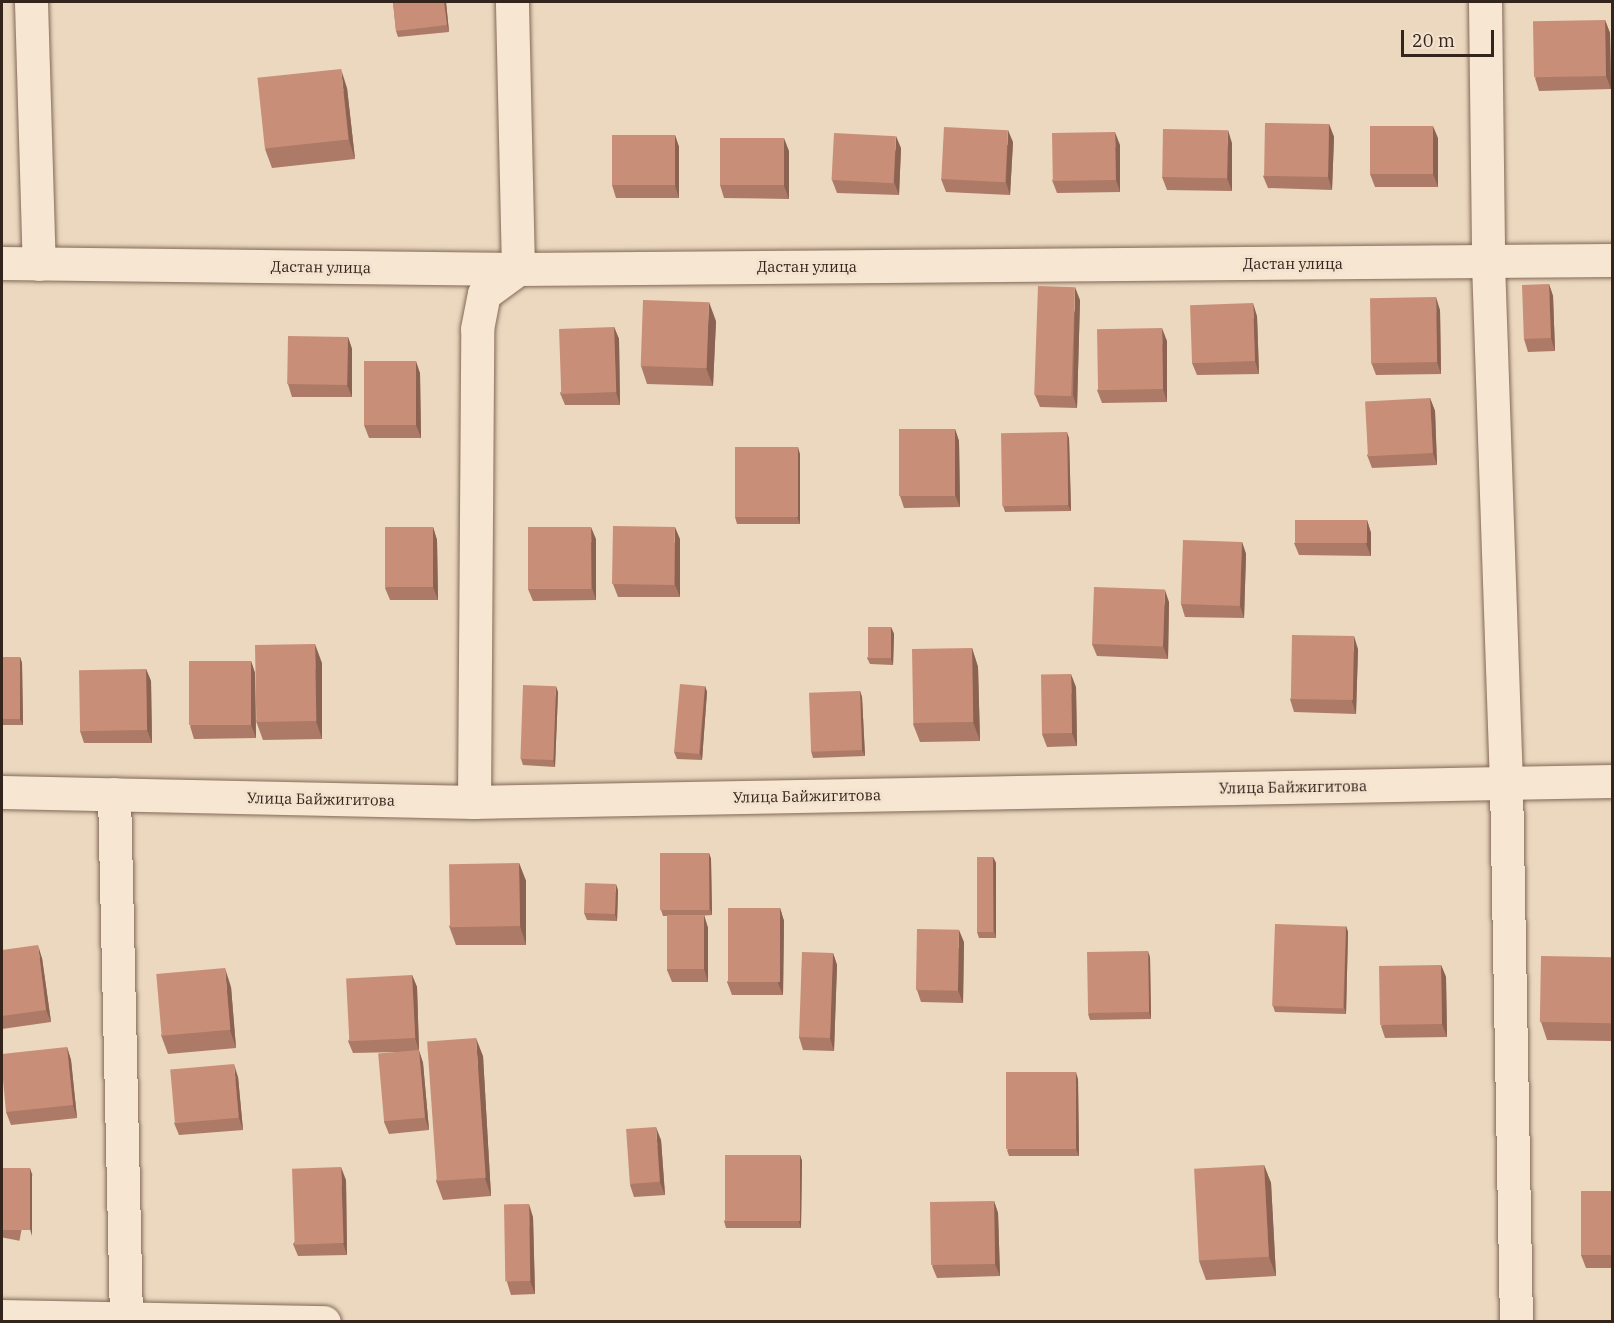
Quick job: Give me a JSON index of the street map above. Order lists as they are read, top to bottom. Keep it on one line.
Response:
{"streets":{"street":["Дастан улица","Улица Байжигитова"]},"scale_bar":"20 m"}
